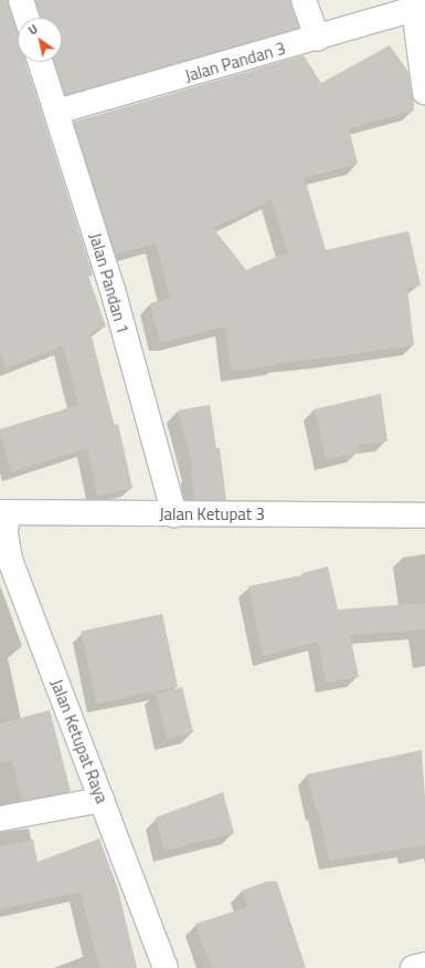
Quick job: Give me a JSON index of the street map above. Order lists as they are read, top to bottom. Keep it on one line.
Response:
{"streets":{"street":["Jalan Pandan 3","Jalan Pandan 1","Jalan Ketupat 3","Jalan Ketupat Raya"]},"crossings":[["Jalan Pandan 3","Jalan Pandan 1"],["Jalan Pandan 1","Jalan Ketupat 3"],["Jalan Ketupat 3","Jalan Ketupat Raya"]],"north":"top left"}
